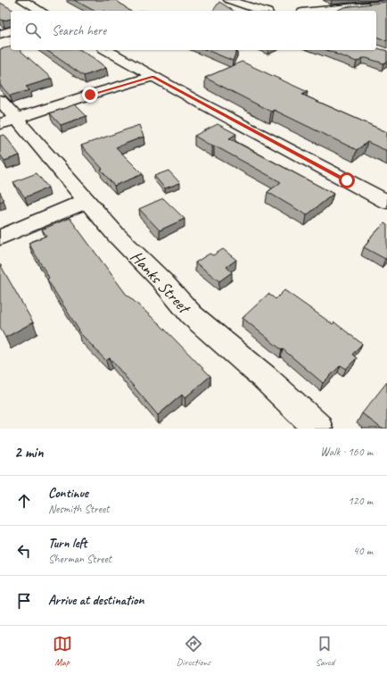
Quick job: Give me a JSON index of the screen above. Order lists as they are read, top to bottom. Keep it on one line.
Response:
{"streets":{"street":["Hanks Street"]},"page":{"search":"Search here","heading":["2 min","Walk · 160 m"],"list":[["Continue","Nesmith Street","120 m"],["Turn left","Sherman Street","40 m"],"Arrive at destination"],"nav":["Map","Directions","Saved"]}}
